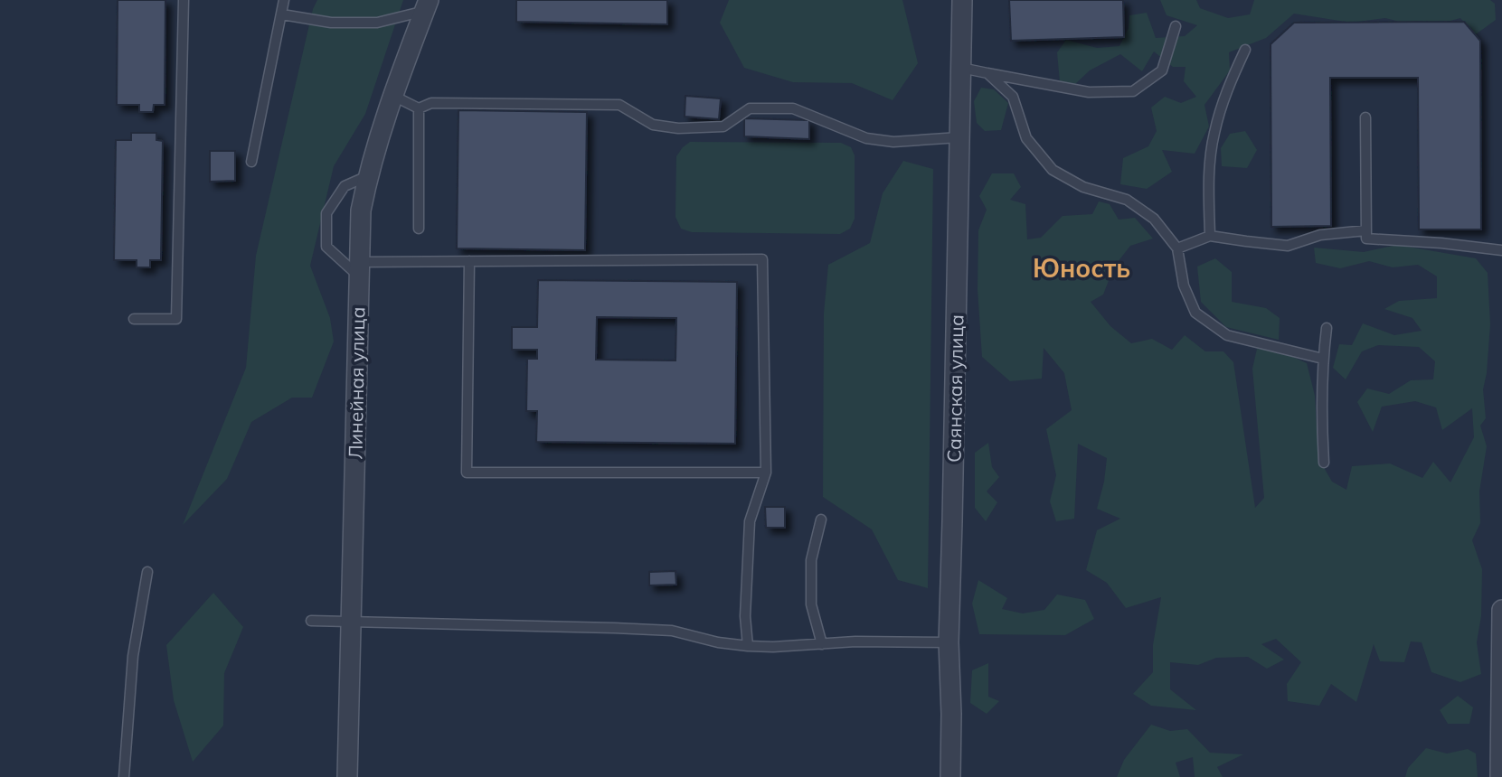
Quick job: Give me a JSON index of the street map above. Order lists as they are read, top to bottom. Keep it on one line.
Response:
{"streets":{"street":["Линейная улица","Саянская улица"]},"districts":["Юность"]}
